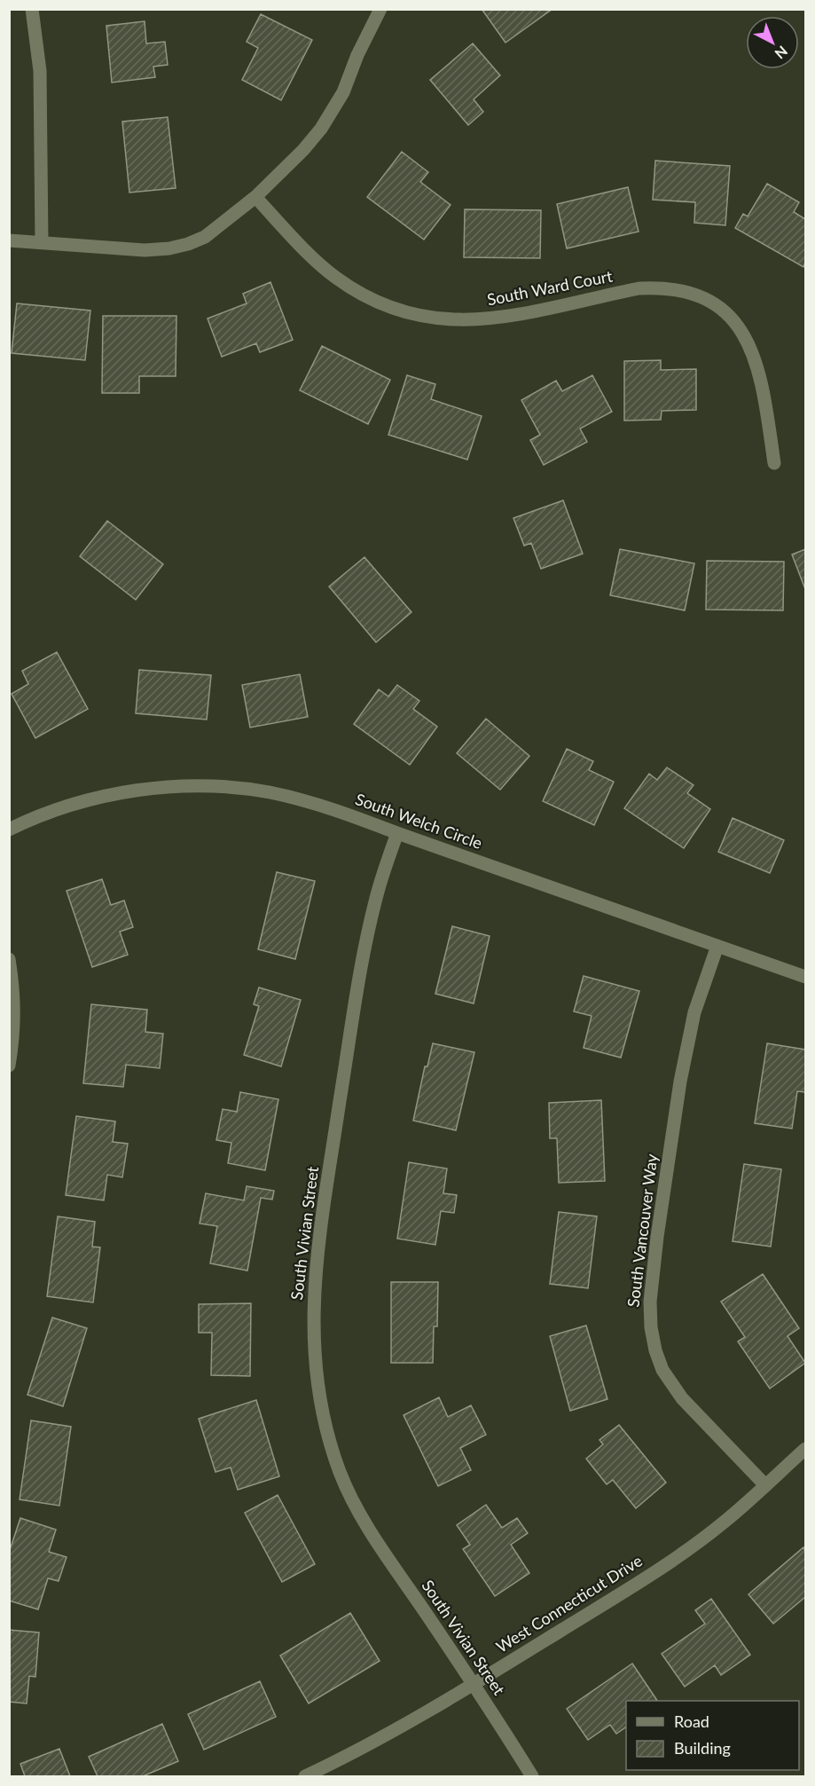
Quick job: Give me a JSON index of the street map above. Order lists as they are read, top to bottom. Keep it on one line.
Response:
{"streets":{"street":["South Ward Court","South Welch Circle","South Vancouver Way","South Vivian Street","West Connecticut Drive"]},"crossings":[["South Welch Circle","South Vancouver Way"],["South Welch Circle","South Vivian Street"],["South Vancouver Way","West Connecticut Drive"],["South Vivian Street","West Connecticut Drive"]],"legend":["Road","Building"],"north":"bottom right"}
